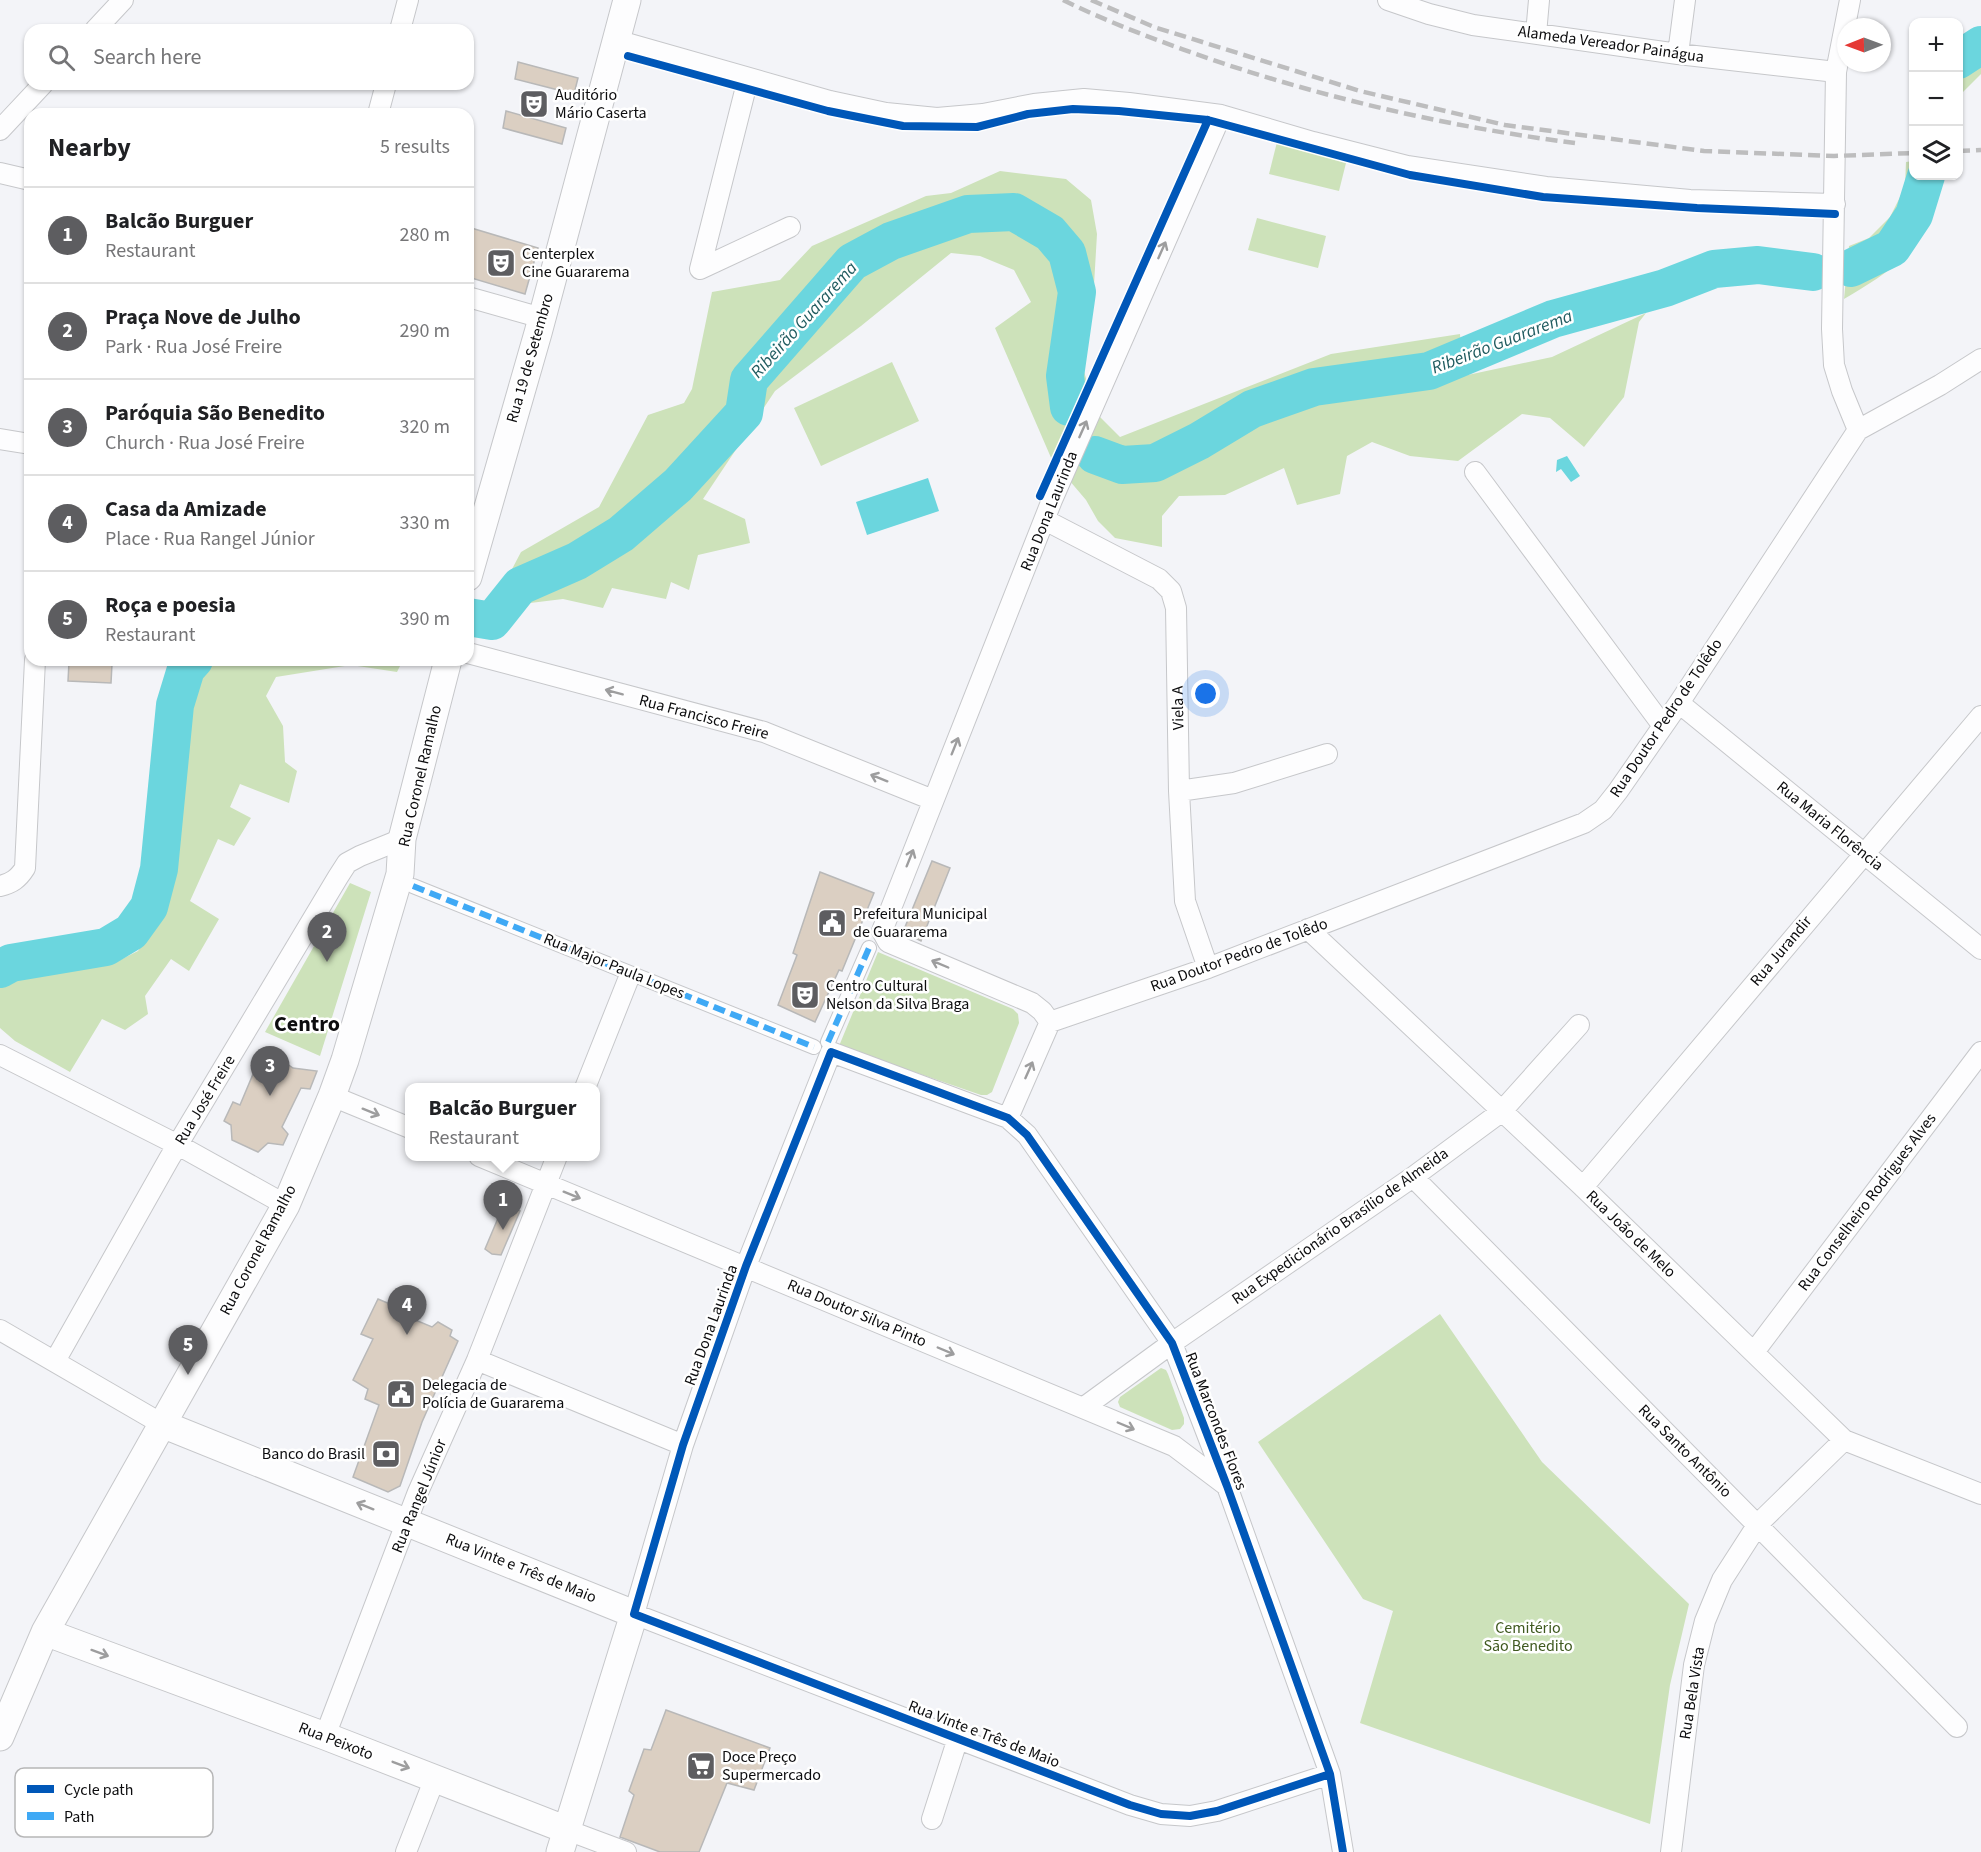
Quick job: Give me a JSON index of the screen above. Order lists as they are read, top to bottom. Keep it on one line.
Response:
{"streets":{"main road":["Rua 19 de Setembro","Rua Dona Laurinda","Rua Coronel Ramalho","Rua Vinte e Três de Maio","Rua Peixoto"],"street":["Alameda Vereador Painágua","Viela A","Rua Francisco Freire","Rua Doutor Pedro de Tolêdo","Rua Maria Florência","Rua Jurandir","Rua Major Paula Lopes","Rua José Freire","Rua Conselheiro Rodrigues Alves","Rua Expedicionário Brasílio de Almeida","Rua João de Melo","Rua Doutor Silva Pinto","Rua Marcondes Flores","Rua Santo Antônio","Rua Rangel Júnior","Rua Bela Vista"]},"crossings":[["Rua Dona Laurinda","Viela A"],["Rua Dona Laurinda","Rua Francisco Freire"],["Rua Dona Laurinda","Rua Doutor Pedro de Tolêdo"],["Rua Dona Laurinda","Rua Major Paula Lopes"],["Rua Dona Laurinda","Rua Doutor Silva Pinto"],["Rua Dona Laurinda","Rua Marcondes Flores"],["Rua Dona Laurinda","Rua Vinte e Três de Maio"],["Rua Dona Laurinda","Rua Peixoto"],["Viela A","Rua Doutor Pedro de Tolêdo"],["Rua Doutor Pedro de Tolêdo","Rua Maria Florência"],["Rua Doutor Pedro de Tolêdo","Rua João de Melo"],["Rua Coronel Ramalho","Rua José Freire"],["Rua Coronel Ramalho","Rua Vinte e Três de Maio"],["Rua Coronel Ramalho","Rua Peixoto"],["Rua Maria Florência","Rua Jurandir"],["Rua Jurandir","Rua João de Melo"],["Rua Major Paula Lopes","Rua Marcondes Flores"],["Rua José Freire","Rua Vinte e Três de Maio"],["Rua Conselheiro Rodrigues Alves","Rua João de Melo"],["Rua Expedicionário Brasílio de Almeida","Rua João de Melo"],["Rua Expedicionário Brasílio de Almeida","Rua Doutor Silva Pinto"],["Rua Expedicionário Brasílio de Almeida","Rua Marcondes Flores"],["Rua Expedicionário Brasílio de Almeida","Rua Santo Antônio"],["Rua João de Melo","Rua Bela Vista"],["Rua Doutor Silva Pinto","Rua Marcondes Flores"],["Rua Doutor Silva Pinto","Rua Rangel Júnior"],["Rua Marcondes Flores","Rua Vinte e Três de Maio"],["Rua Santo Antônio","Rua Bela Vista"],["Rua Rangel Júnior","Rua Vinte e Três de Maio"],["Rua Rangel Júnior","Rua Peixoto"]],"one_way":["Rua Dona Laurinda","Rua Francisco Freire","Rua Doutor Silva Pinto","Rua Peixoto"],"districts":["Centro"],"water":["Ribeirão Guararema"],"parks":["Cemitério São Benedito"],"places":{"theatre":["Auditório Mário Caserta","Centerplex Cine Guararema","Centro Cultural Nelson da Silva Braga"],"public building":["Prefeitura Municipal de Guararema","Delegacia de Polícia de Guararema"],"bank":["Banco do Brasil"],"supermarket":["Doce Preço Supermercado"]},"legend":["Cycle path","Path"],"north":"left","page":{"map_buttons":["+","−"],"search":"Search here","heading":["Nearby","5 results"],"list":[{"mark":"1","name":"Balcão Burguer","note":"Restaurant","value":"280 m"},{"mark":"2","name":"Praça Nove de Julho","note":"Park · Rua José Freire","value":"290 m"},{"mark":"3","name":"Paróquia São Benedito","note":"Church · Rua José Freire","value":"320 m"},{"mark":"4","name":"Casa da Amizade","note":"Place · Rua Rangel Júnior","value":"330 m"},{"mark":"5","name":"Roça e poesia","note":"Restaurant","value":"390 m"}],"pins":["2","3","1","4","5"],"popup":["Balcão Burguer","Restaurant"]}}
